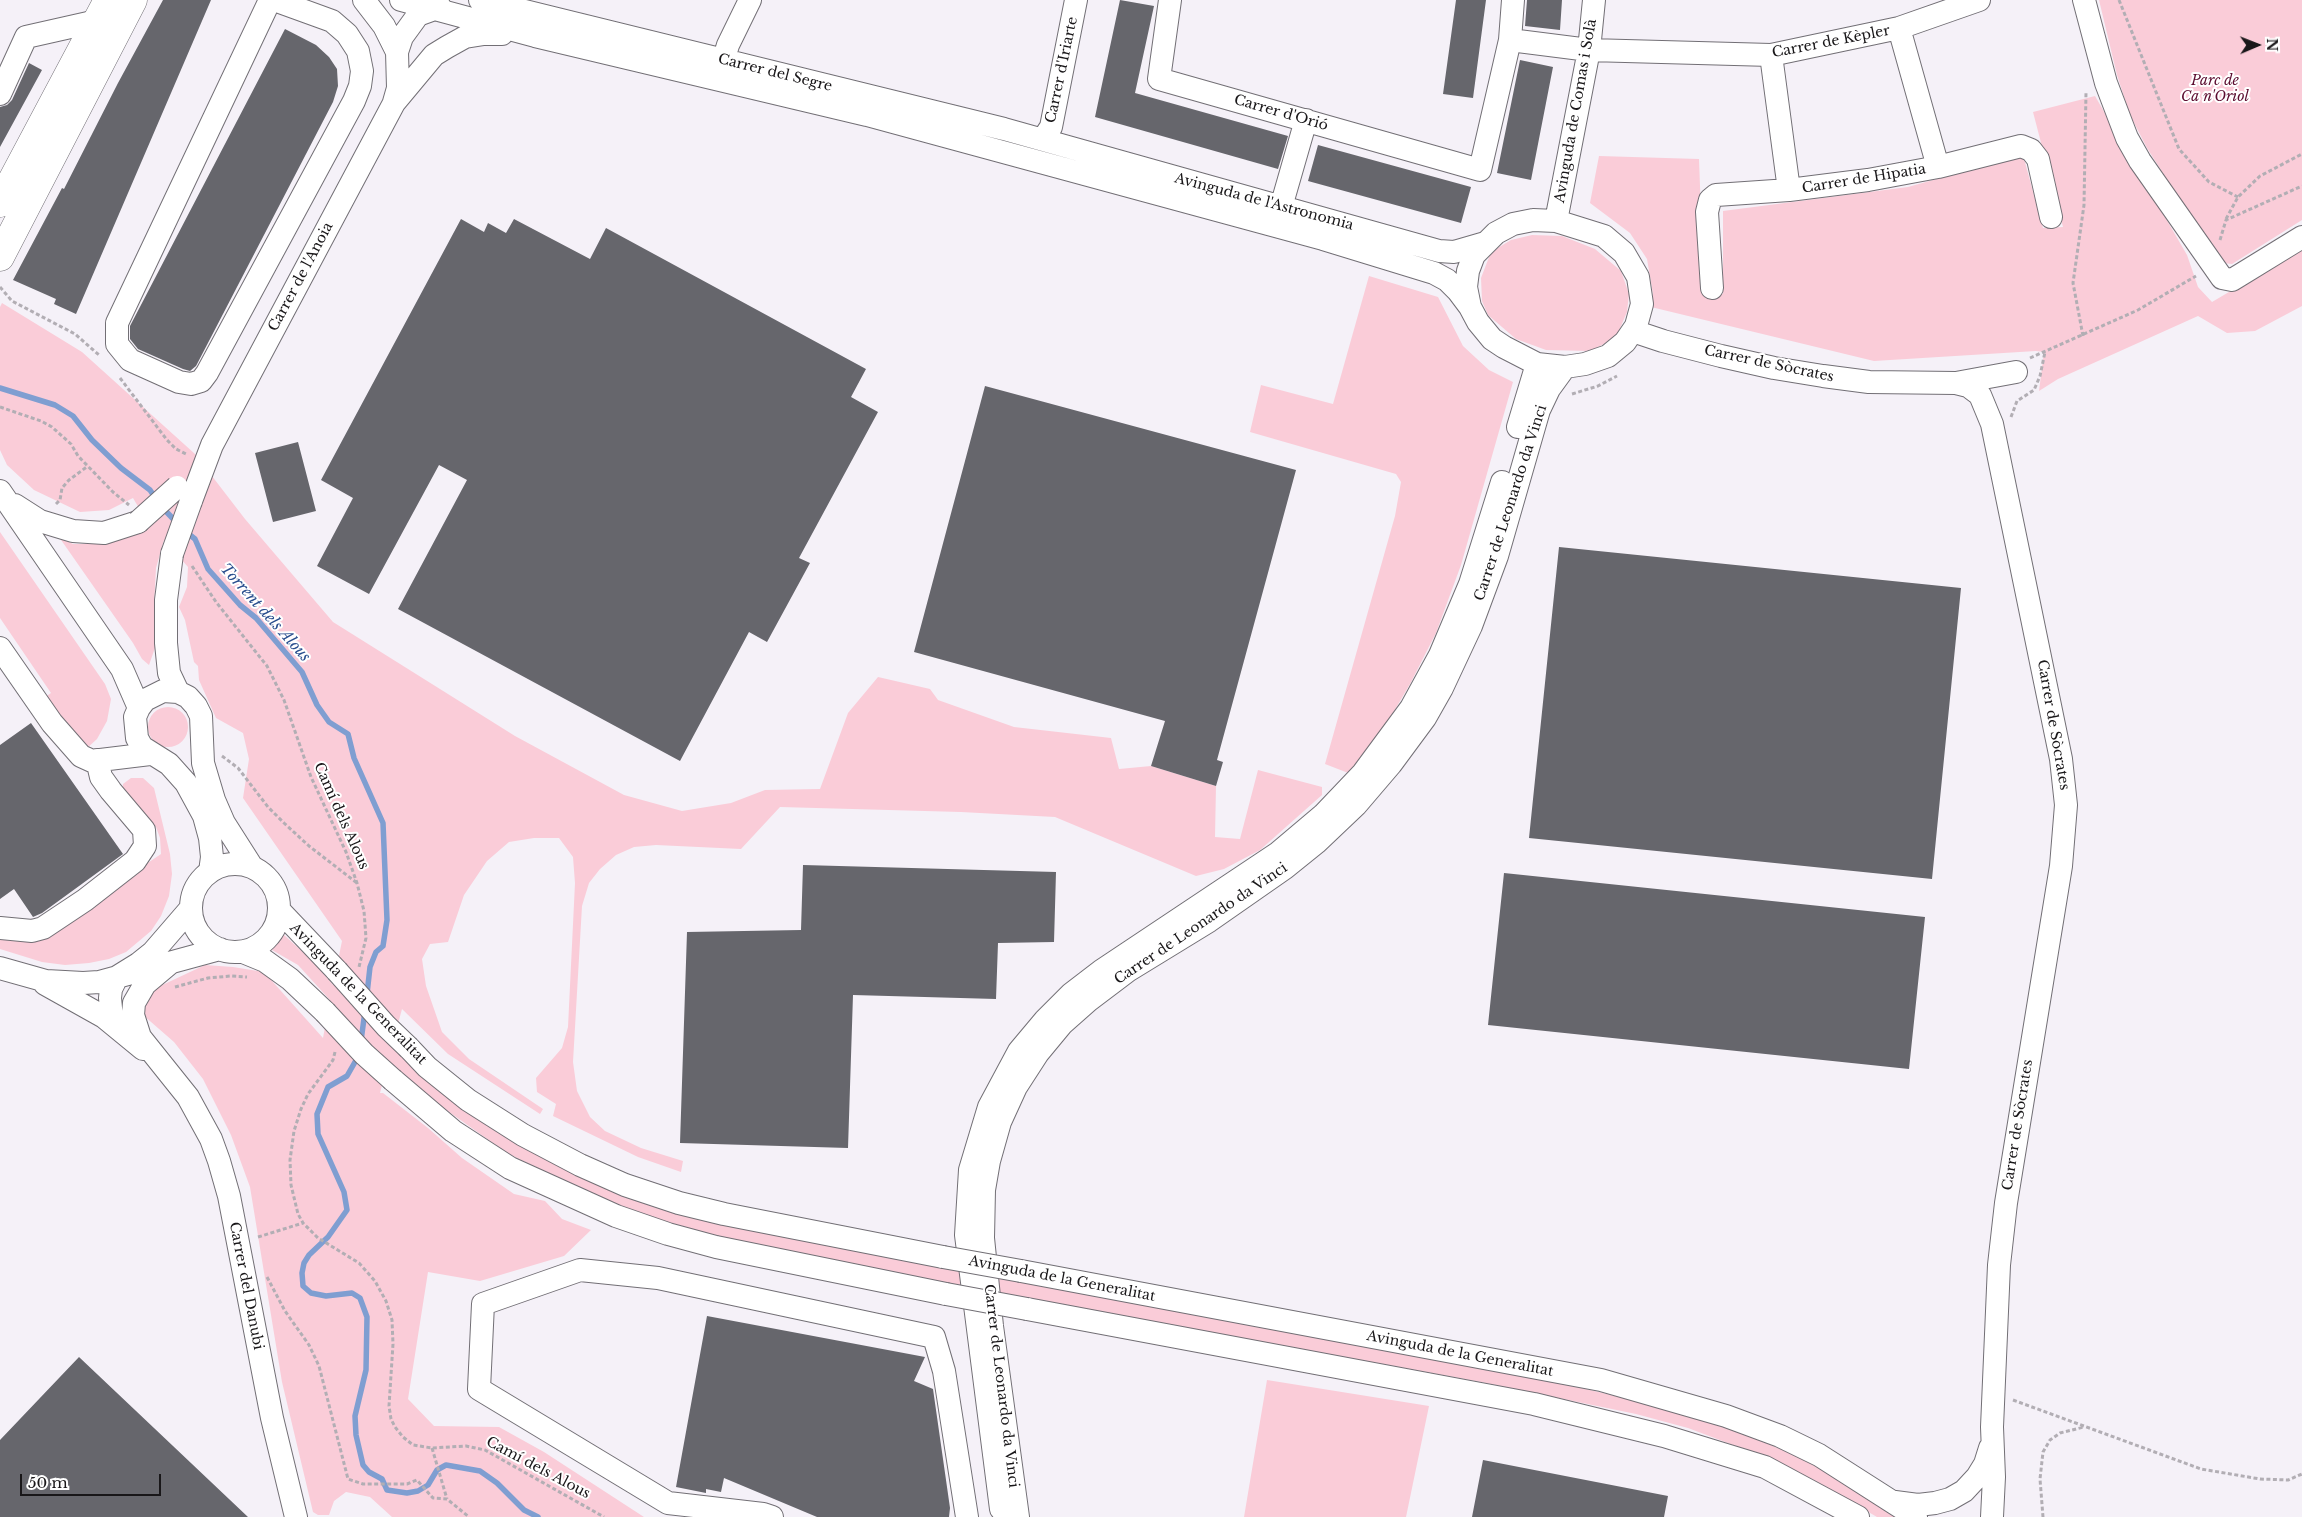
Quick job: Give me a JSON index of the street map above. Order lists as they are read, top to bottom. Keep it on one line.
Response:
{"streets":{"street":["Carrer de Kèpler","Carrer d'Iriarte","Carrer del Segre","Avinguda de Comas i Solà","Carrer d'Orió","Carrer de Hipatia","Avinguda de l'Astronomia","Carrer de l'Anoia","Carrer de Sòcrates","Carrer de Leonardo da Vinci","Avinguda de la Generalitat","Carrer del Danubi"],"path":["Camí dels Alous"]},"crossings":[["Carrer de Kèpler","Avinguda de Comas i Solà"],["Carrer de Kèpler","Carrer d'Orió"],["Carrer de Kèpler","Carrer de Hipatia"],["Carrer d'Iriarte","Carrer del Segre"],["Carrer d'Iriarte","Avinguda de l'Astronomia"],["Carrer del Segre","Avinguda de l'Astronomia"],["Carrer del Segre","Carrer de l'Anoia"],["Avinguda de Comas i Solà","Avinguda de l'Astronomia"],["Avinguda de Comas i Solà","Carrer de Sòcrates"],["Avinguda de Comas i Solà","Carrer de Leonardo da Vinci"],["Avinguda de l'Astronomia","Carrer de Sòcrates"],["Avinguda de l'Astronomia","Carrer de Leonardo da Vinci"],["Carrer de l'Anoia","Camí dels Alous"],["Carrer de Sòcrates","Carrer de Leonardo da Vinci"],["Carrer de Sòcrates","Avinguda de la Generalitat"],["Camí dels Alous","Avinguda de la Generalitat"],["Avinguda de la Generalitat","Carrer del Danubi"]],"water":["Torrent dels Alous"],"parks":["Parc de Ca n'Oriol"],"scale_bar":"50 m","north":"right"}
